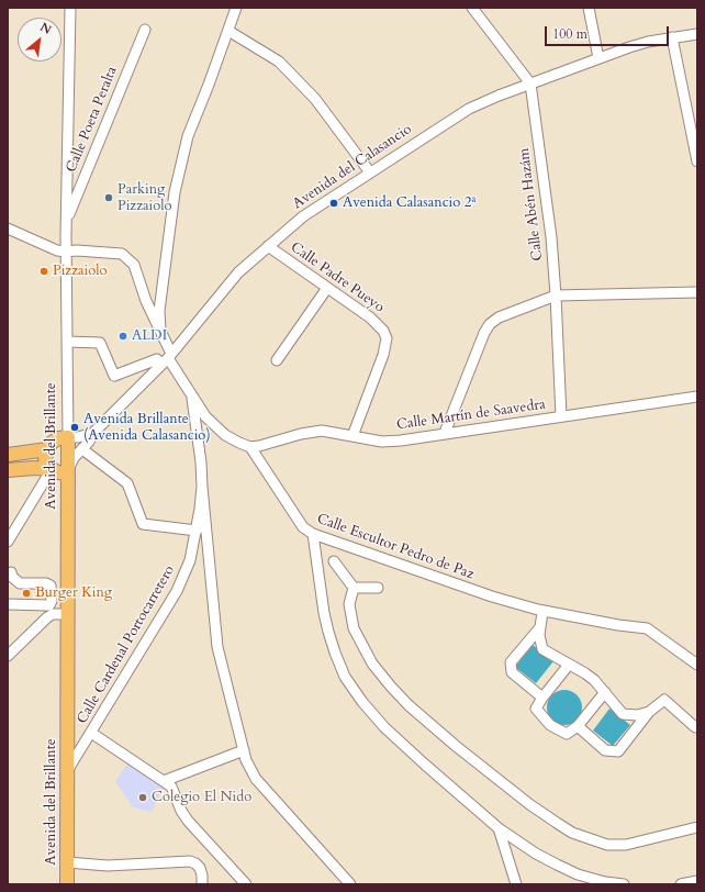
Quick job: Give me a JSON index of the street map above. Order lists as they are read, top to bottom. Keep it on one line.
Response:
{"streets":{"main road":["Avenida del Brillante"],"street":["Calle Poeta Peralta","Avenida del Calasancio","Calle Abén Hazám","Calle Padre Pueyo","Calle Martín de Saavedra","Calle Escultor Pedro de Paz","Calle Cardenal Portocarretero"]},"crossings":[["Calle Poeta Peralta","Avenida del Brillante"],["Avenida del Calasancio","Calle Abén Hazám"],["Avenida del Calasancio","Calle Padre Pueyo"],["Avenida del Calasancio","Avenida del Brillante"],["Calle Abén Hazám","Calle Martín de Saavedra"],["Calle Padre Pueyo","Calle Martín de Saavedra"],["Calle Martín de Saavedra","Calle Escultor Pedro de Paz"],["Avenida del Brillante","Calle Cardenal Portocarretero"]],"places":["Parking Pizzaiolo","Avenida Calasancio 2ª","Pizzaiolo","ALDI","Avenida Brillante (Avenida Calasancio)","Burger King","Colegio El Nido"],"scale_bar":"100 m","north":"top right"}
